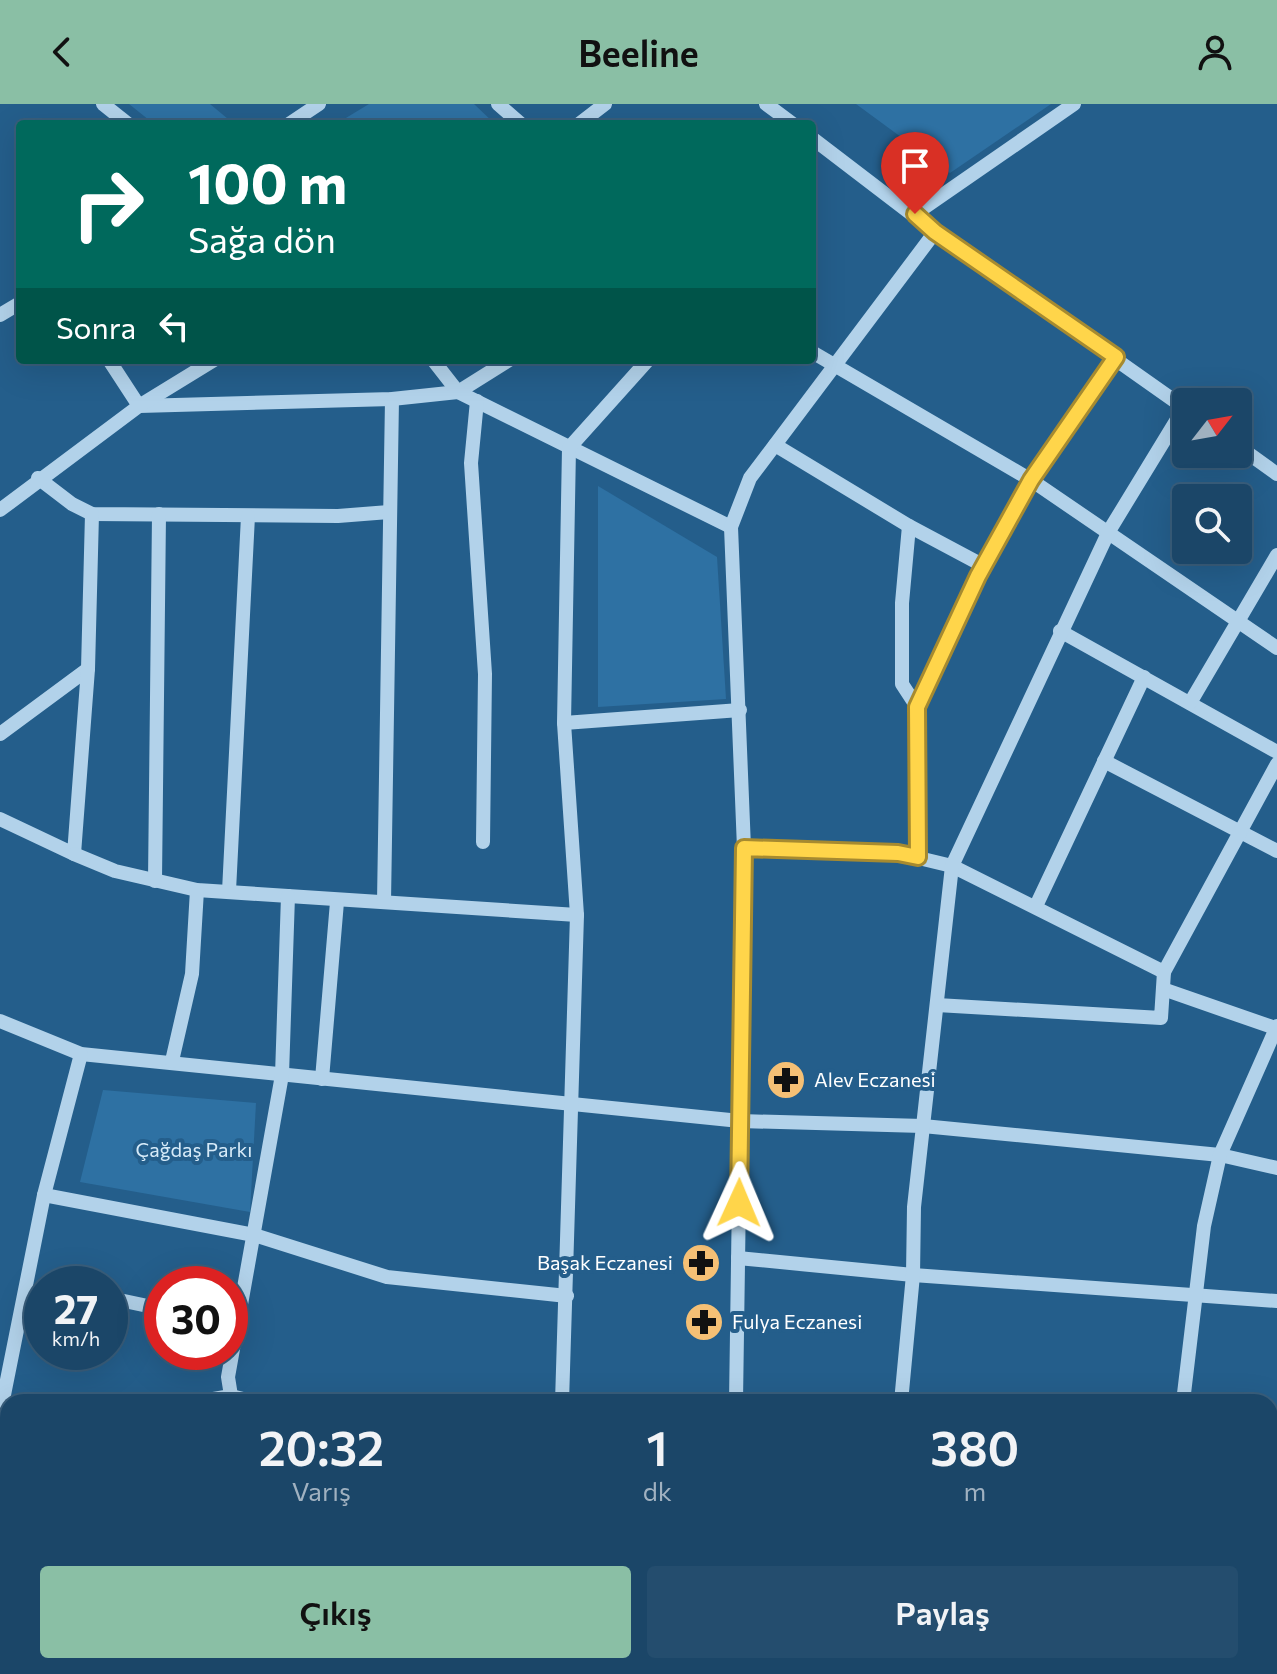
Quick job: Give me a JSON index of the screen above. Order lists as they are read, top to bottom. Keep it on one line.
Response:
{"parks":["Çağdaş Parkı"],"places":{"pharmacy":["Alev Eczanesi","Başak Eczanesi","Fulya Eczanesi"]},"north":"top right","page":{"header":"Beeline","turn":["100 m","Sağa dön"],"then":"Sonra","speed":"27 km/h","limit":"30","eta":["20:32","Varış","1","dk","380","m"],"buttons":["Çıkış","Paylaş"]}}
